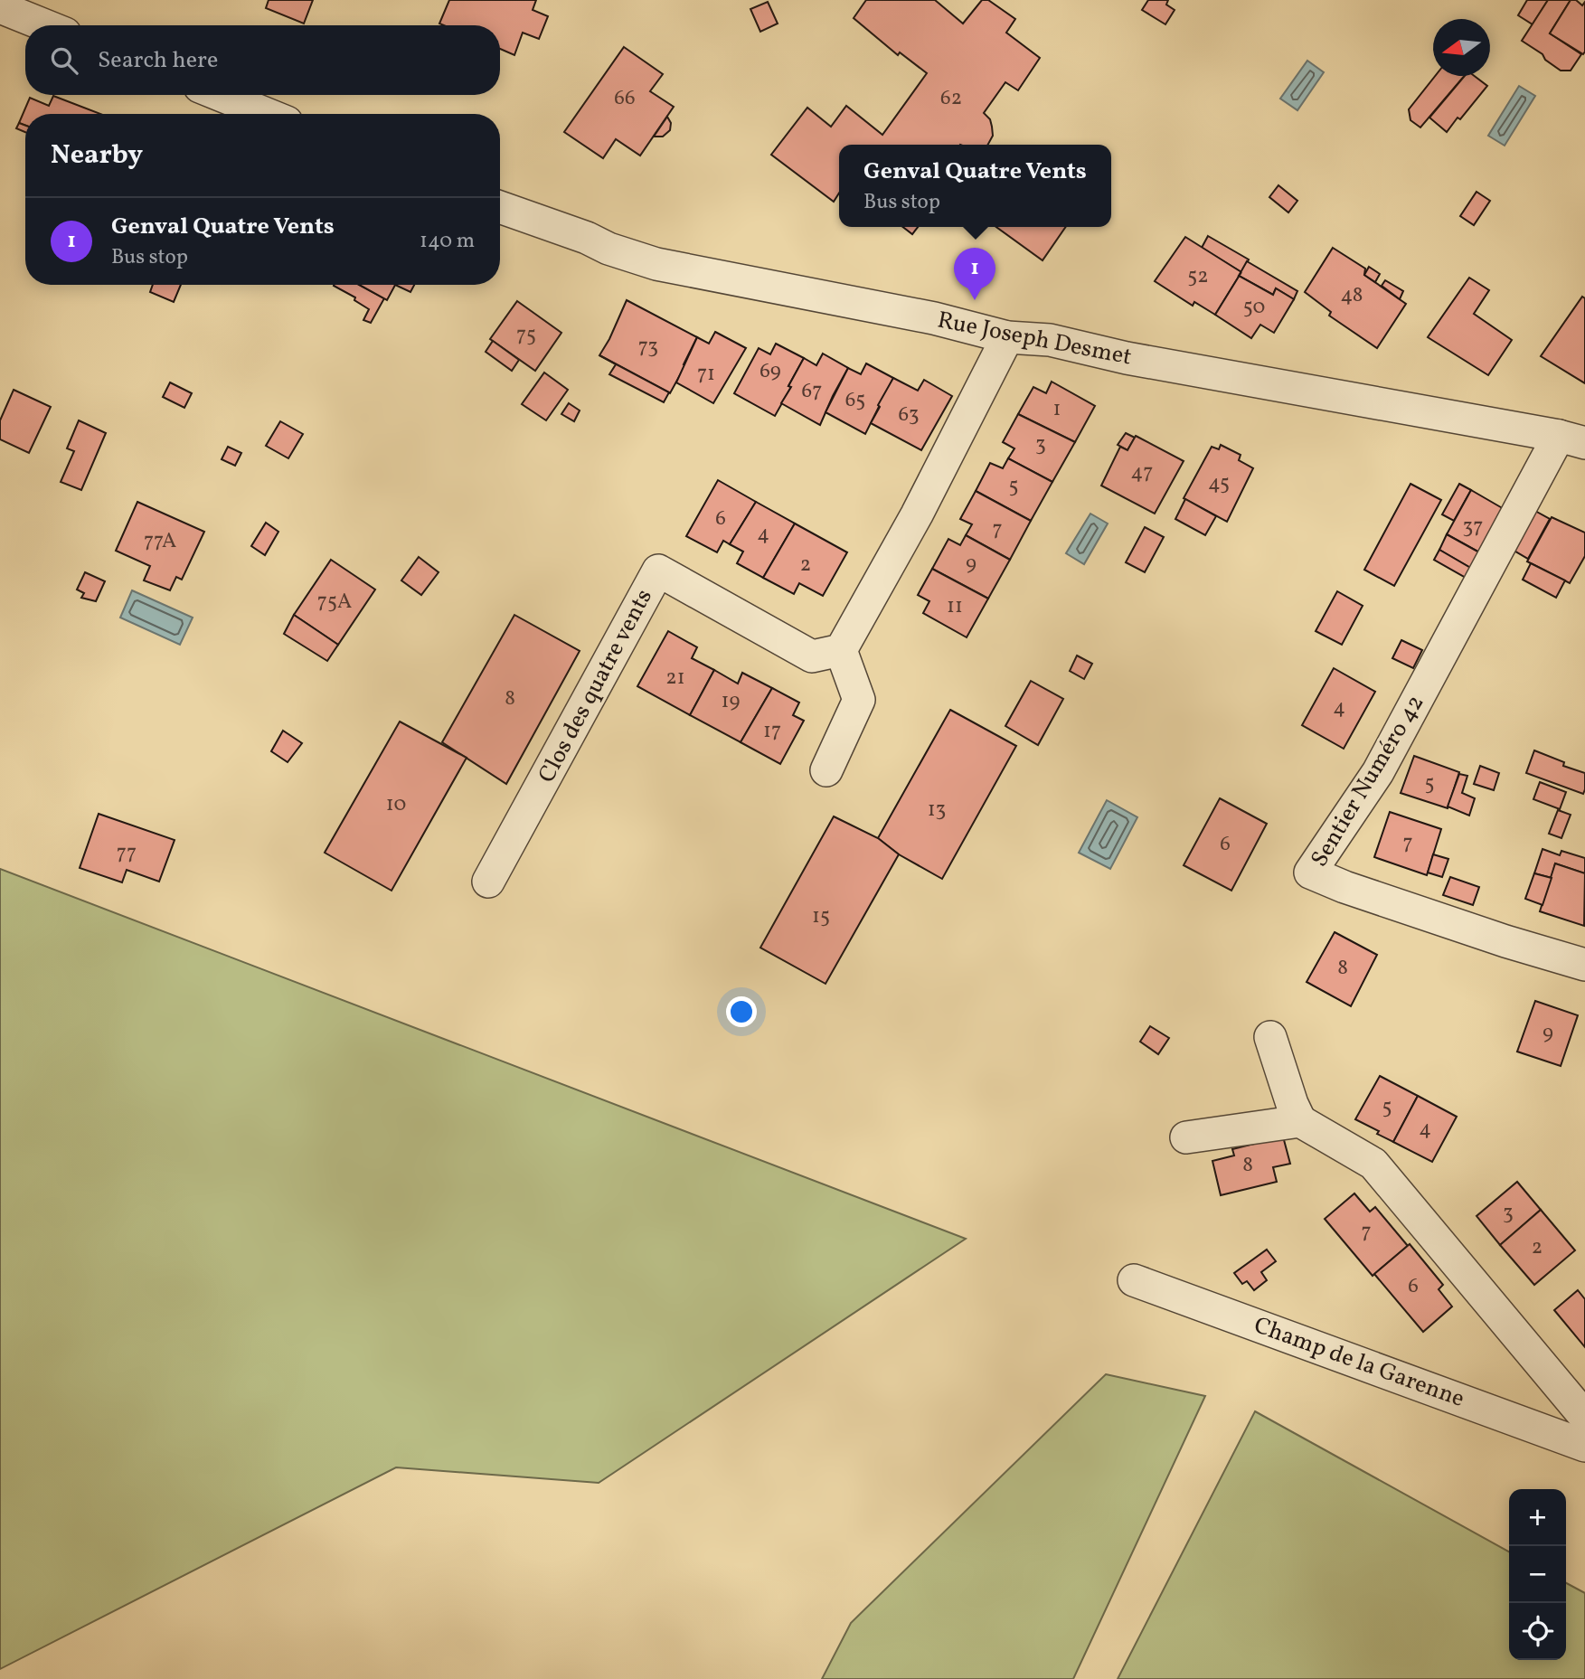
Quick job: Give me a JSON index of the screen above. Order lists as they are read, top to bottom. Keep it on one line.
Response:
{"streets":{"street":["Rue Joseph Desmet","Clos des quatre vents","Sentier Numéro 42","Champ de la Garenne"]},"crossings":[["Rue Joseph Desmet","Sentier Numéro 42"]],"house_numbers":["66","62","52","48","50","75","73","69","71","67","65","1","63","3","47","45","5","6","37","7","4","77A","9","2","75A","11","21","8","19","4","17","5","10","13","7","6","77","15","8","9","5","4","8","3","7","2","6"],"north":"left","page":{"search":"Search here","heading":"Nearby","popup":["Genval Quatre Vents","Bus stop"],"list":[{"mark":"1","name":"Genval Quatre Vents","note":"Bus stop","value":"140 m"}],"pins":"1","map_buttons":["+","−"]}}
